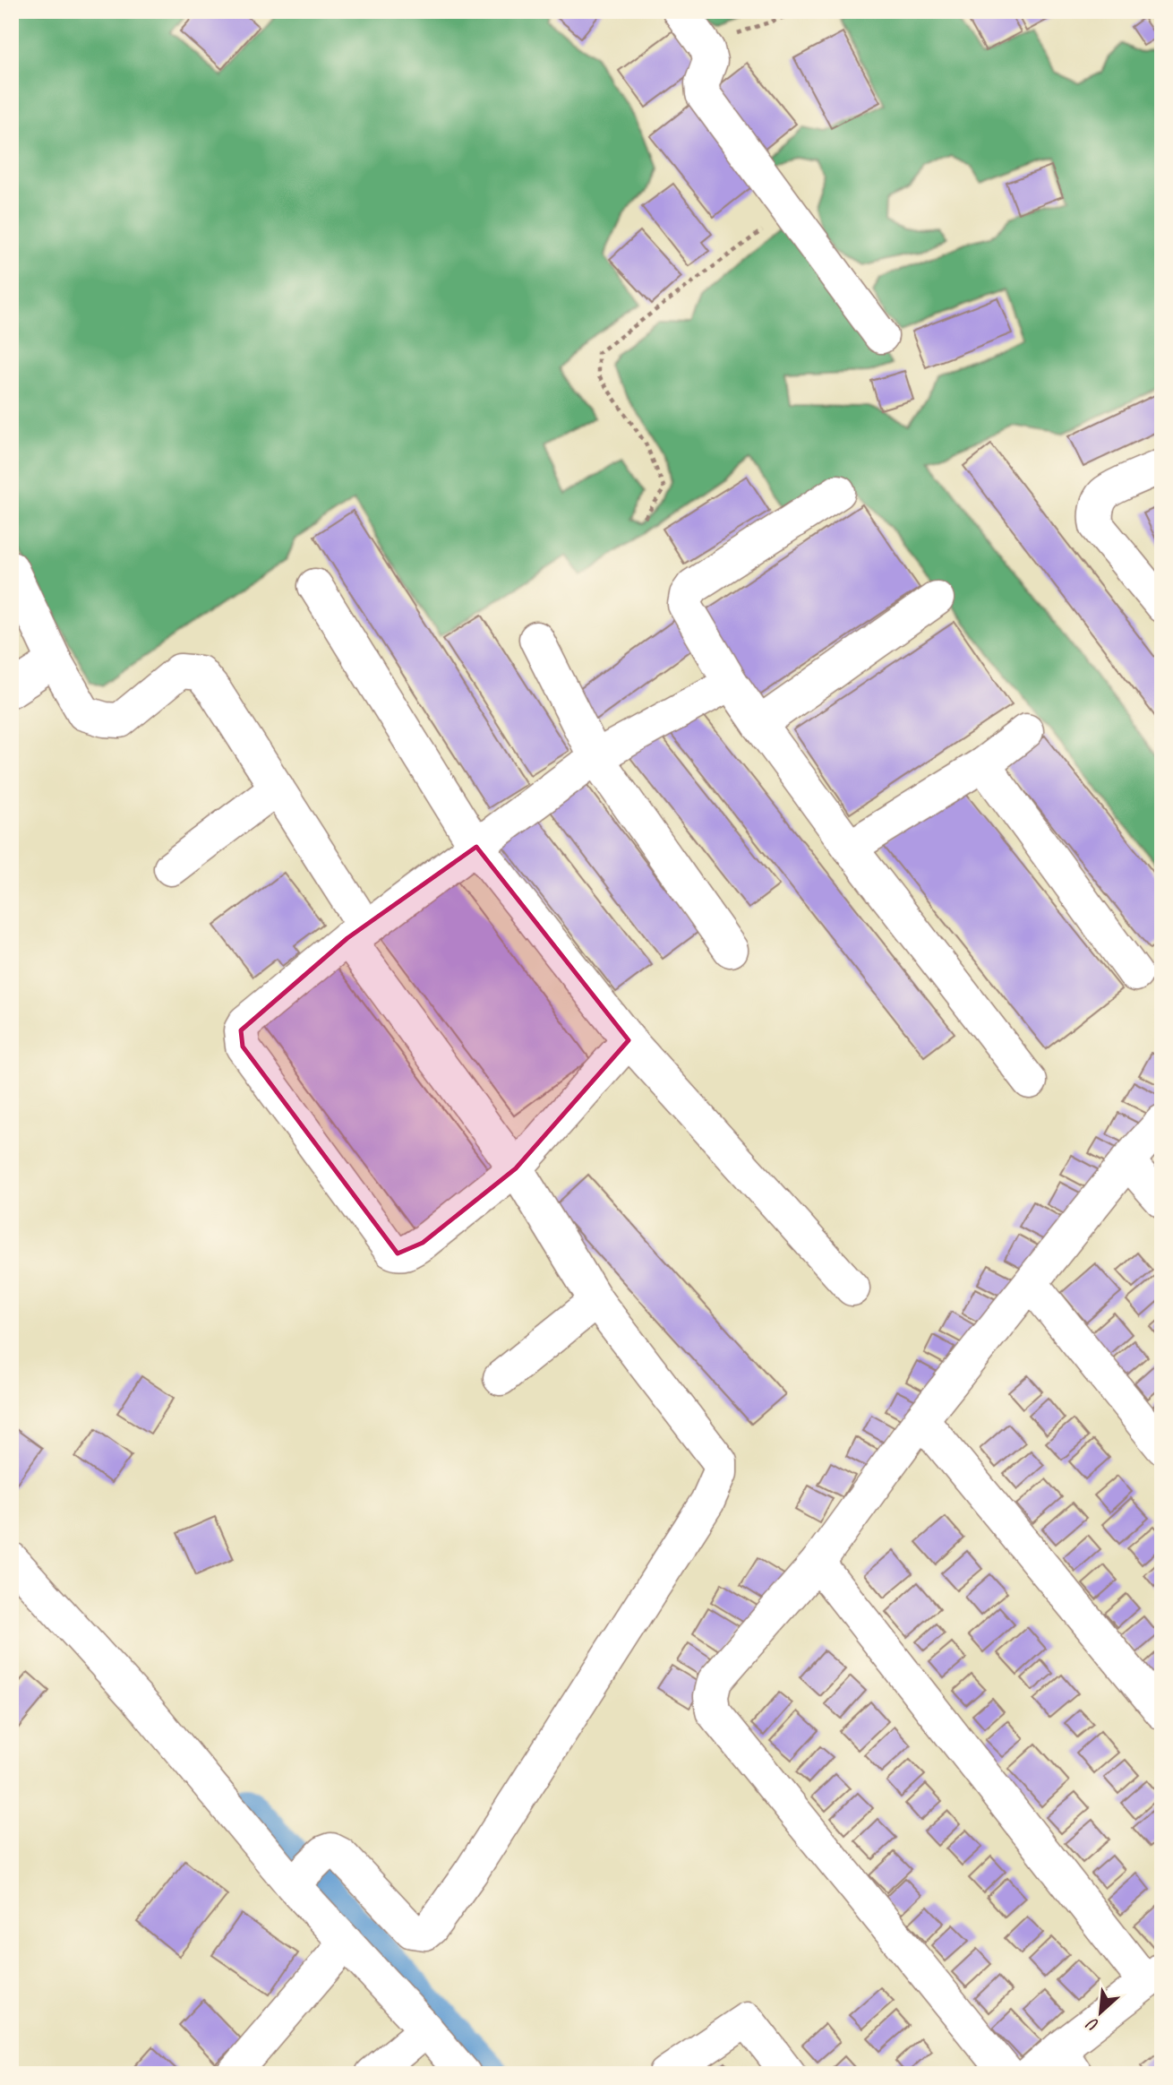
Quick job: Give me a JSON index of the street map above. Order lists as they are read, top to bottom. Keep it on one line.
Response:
{"north":"bottom left"}
